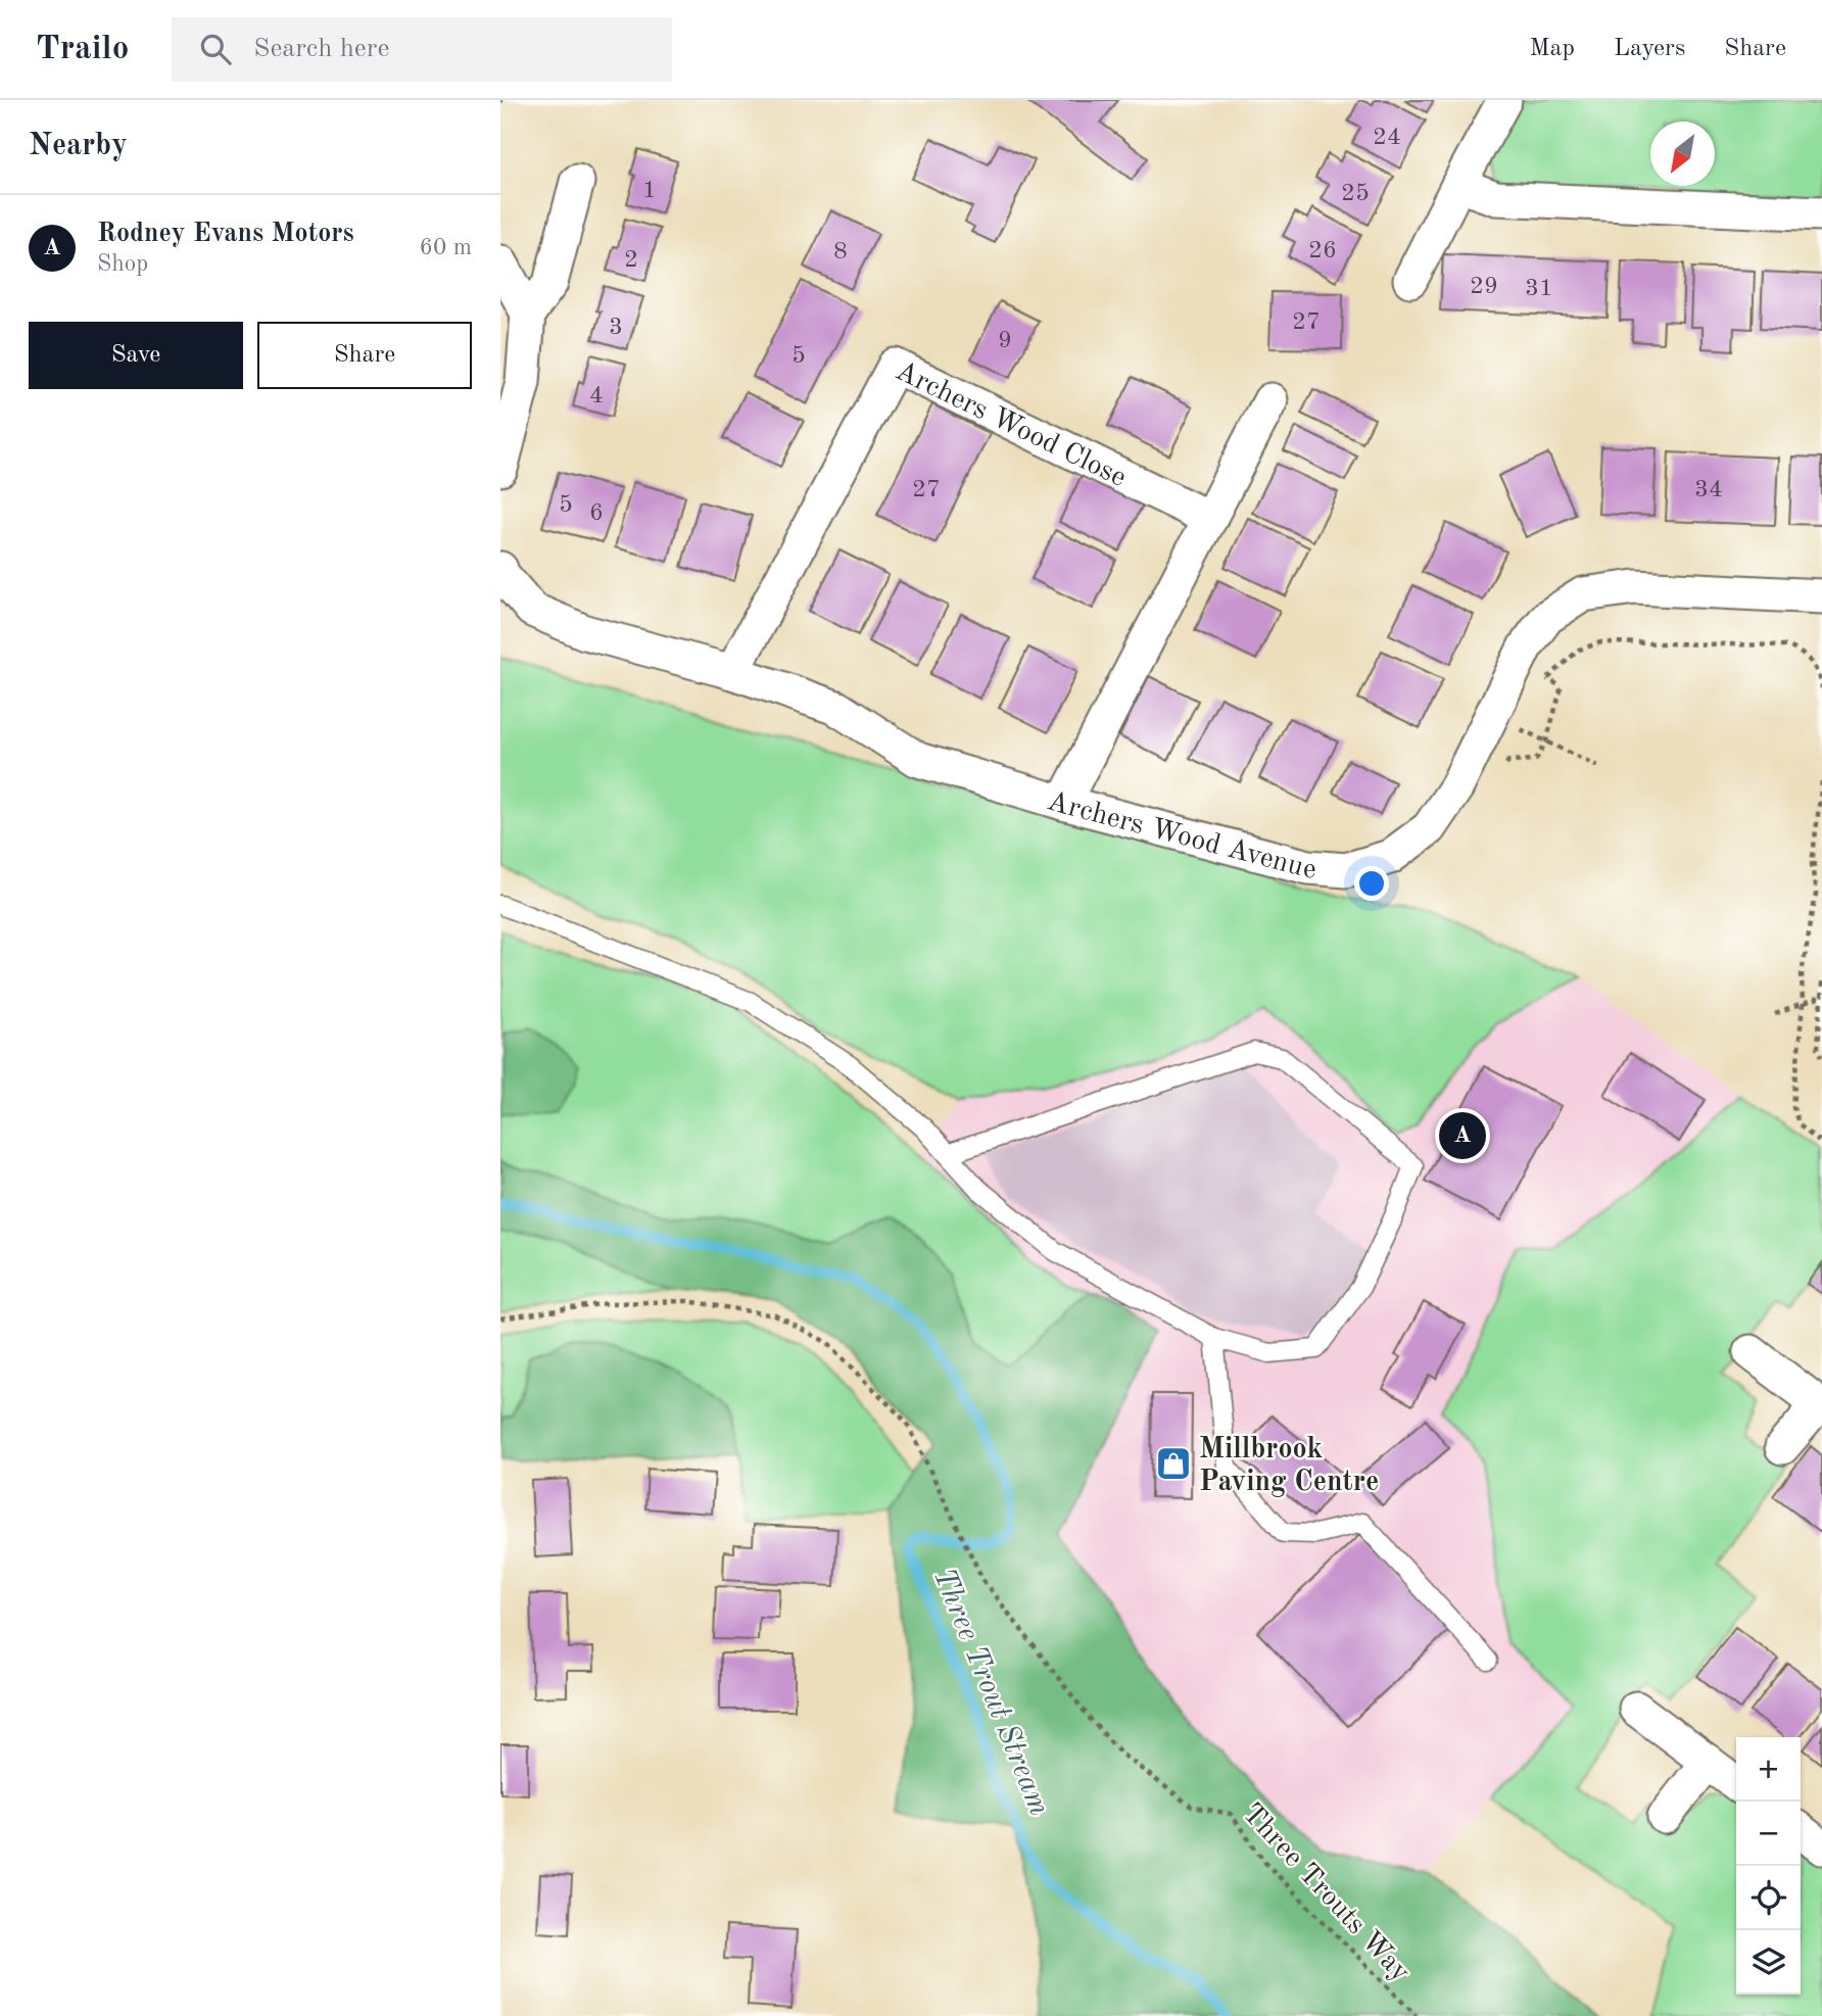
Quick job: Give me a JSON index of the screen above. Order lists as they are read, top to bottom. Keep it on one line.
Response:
{"streets":{"street":["Archers Wood Close","Archers Wood Avenue"],"path":["Three Trouts Way"]},"crossings":[["Archers Wood Close","Archers Wood Avenue"]],"water":["Three Trout Stream"],"places":{"shop":["Millbrook Paving Centre"]},"house_numbers":["24","1","25","26","8","2","29","31","27","3","9","5","4","27","34","5","6"],"north":"bottom left","page":{"header":"Trailo","search":"Search here","nav":["Map","Layers","Share"],"heading":"Nearby","list":[{"mark":"A","name":"Rodney Evans Motors","note":"Shop","value":"60 m"}],"buttons":["Save","Share"],"pins":"A","map_buttons":["+","−"]}}
